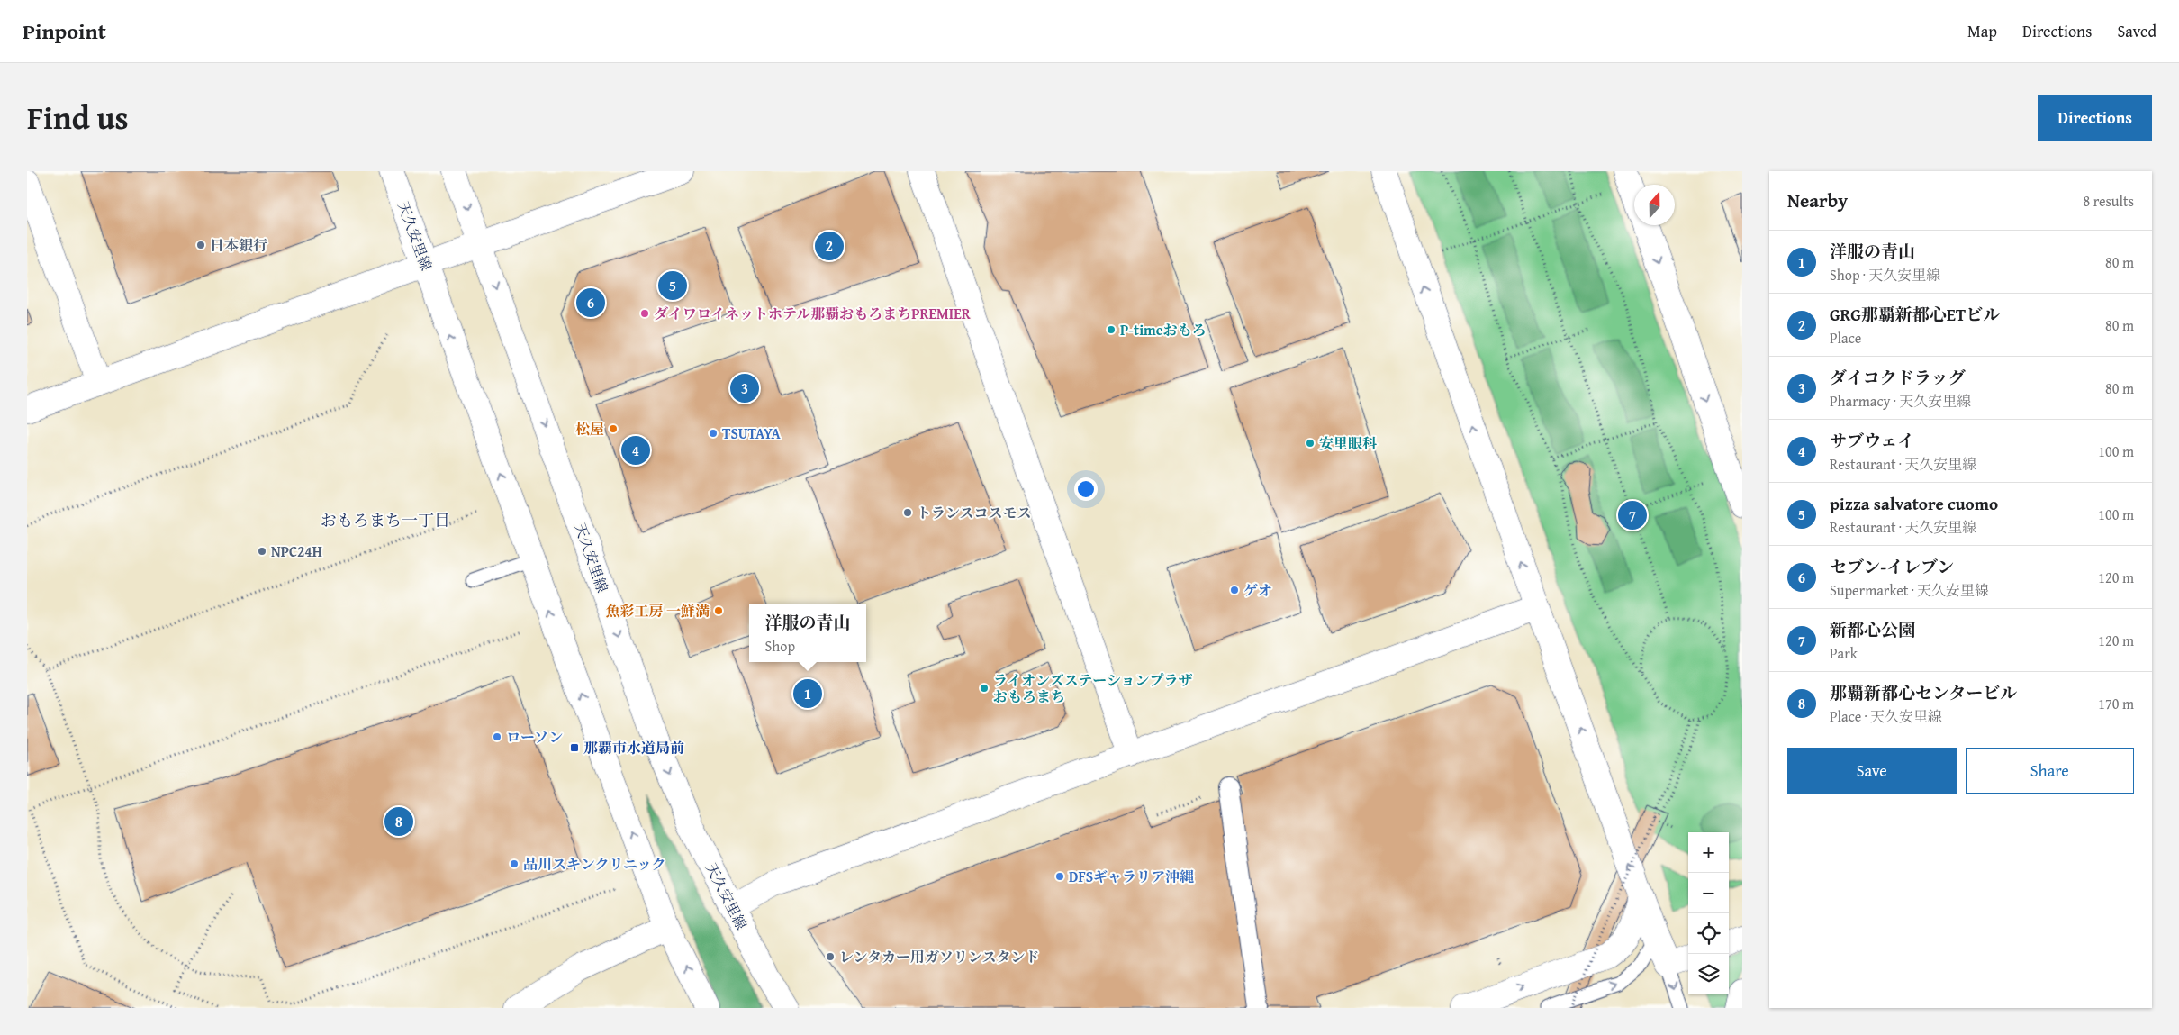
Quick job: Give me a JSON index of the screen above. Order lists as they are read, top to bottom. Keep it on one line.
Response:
{"streets":{"street":["天久安里線"]},"districts":["おもろまち一丁目"],"places":{"other":["日本銀行","ダイワロイネットホテル那覇おもろまちPREMIER","P-timeおもろ","松屋","TSUTAYA","安里眼科","トランスコスモス","NPC24H","ゲオ","魚彩工房 一鮮満","ライオンズステーションプラザ おもろまち","ローソン","品川スキンクリニック","DFSギャラリア沖縄","レンタカー用ガソリンスタンド"],"transit":["那覇市水道局前"]},"north":"top","page":{"header":"Pinpoint","nav":["Map","Directions","Saved"],"title":"Find us","buttons":["Directions",["Save","Share"]],"heading":["Nearby","8 results"],"pins":["2","5","6","3","4","7","1","8"],"list":[{"mark":"1","name":"洋服の青山","note":"Shop · 天久安里線","value":"80 m"},{"mark":"2","name":"GRG那覇新都心ETビル","note":"Place","value":"80 m"},{"mark":"3","name":"ダイコクドラッグ","note":"Pharmacy · 天久安里線","value":"80 m"},{"mark":"4","name":"サブウェイ","note":"Restaurant · 天久安里線","value":"100 m"},{"mark":"5","name":"pizza salvatore cuomo","note":"Restaurant · 天久安里線","value":"100 m"},{"mark":"6","name":"セブン-イレブン","note":"Supermarket · 天久安里線","value":"120 m"},{"mark":"7","name":"新都心公園","note":"Park","value":"120 m"},{"mark":"8","name":"那覇新都心センタービル","note":"Place · 天久安里線","value":"170 m"}],"popup":["洋服の青山","Shop"],"map_buttons":["+","−"]}}
